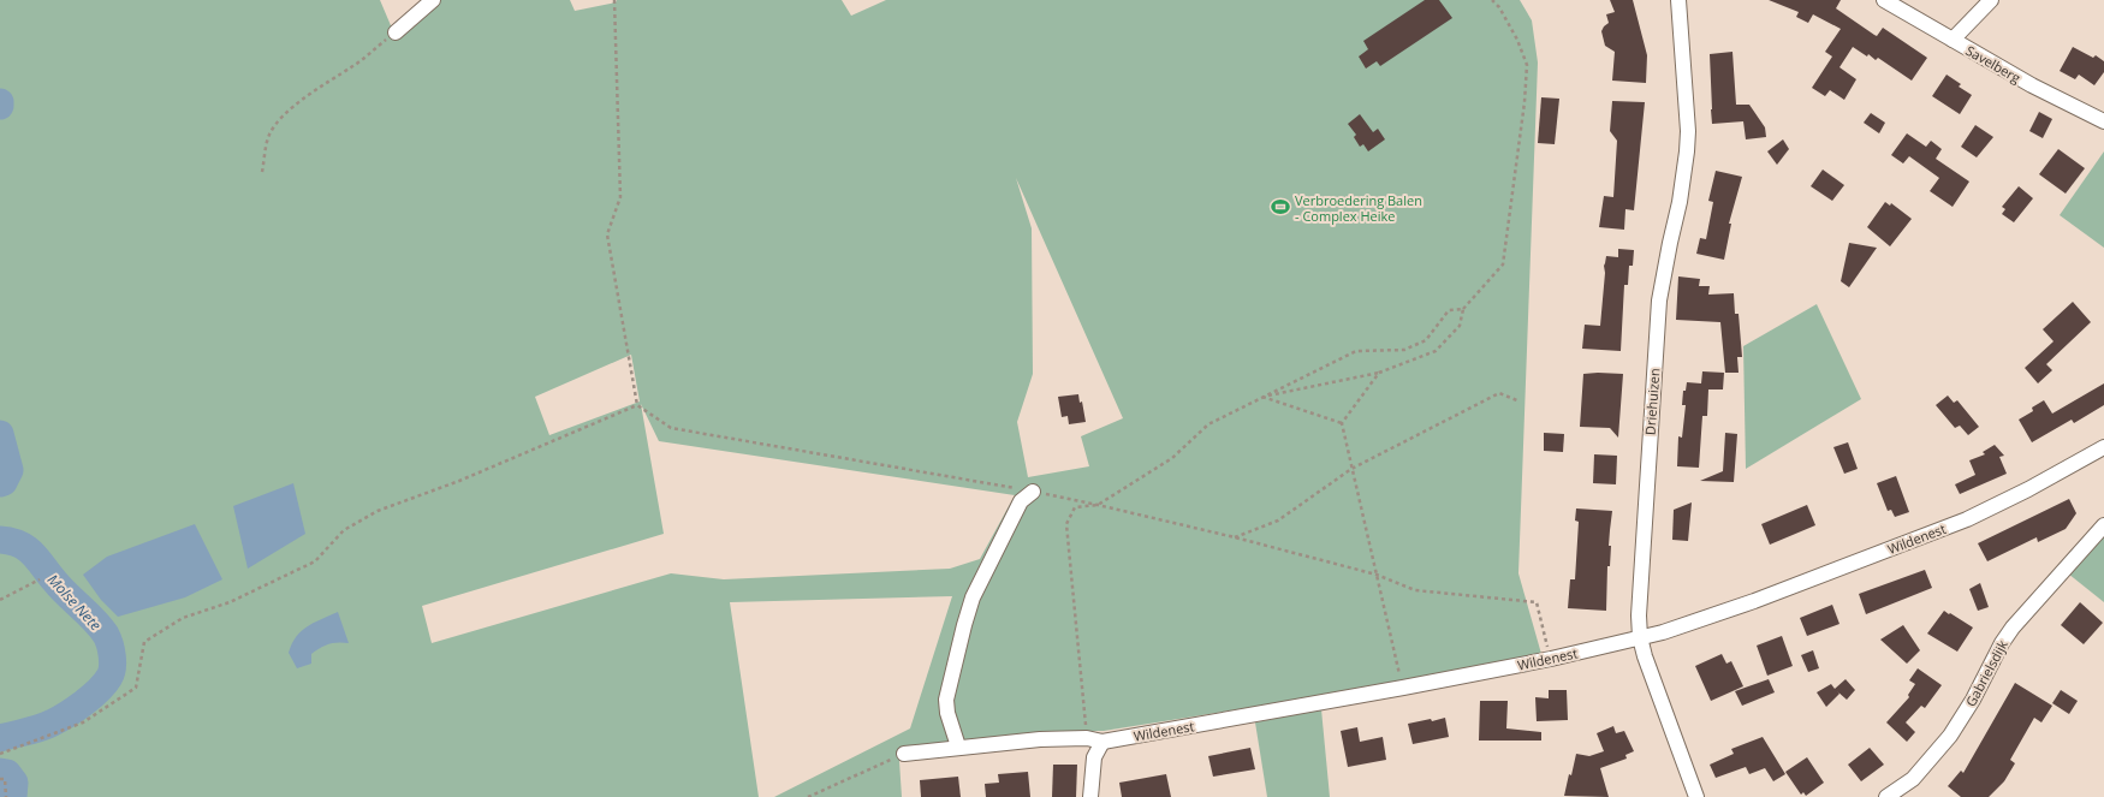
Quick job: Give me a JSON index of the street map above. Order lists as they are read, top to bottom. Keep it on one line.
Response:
{"streets":{"street":["Savelberg","Driehuizen","Wildenest","Gabrielsdijk"]},"crossings":[["Driehuizen","Wildenest"]],"water":["Molse Nete"],"places":{"sports":["Verbroedering Balen - Complex Heike"]}}
